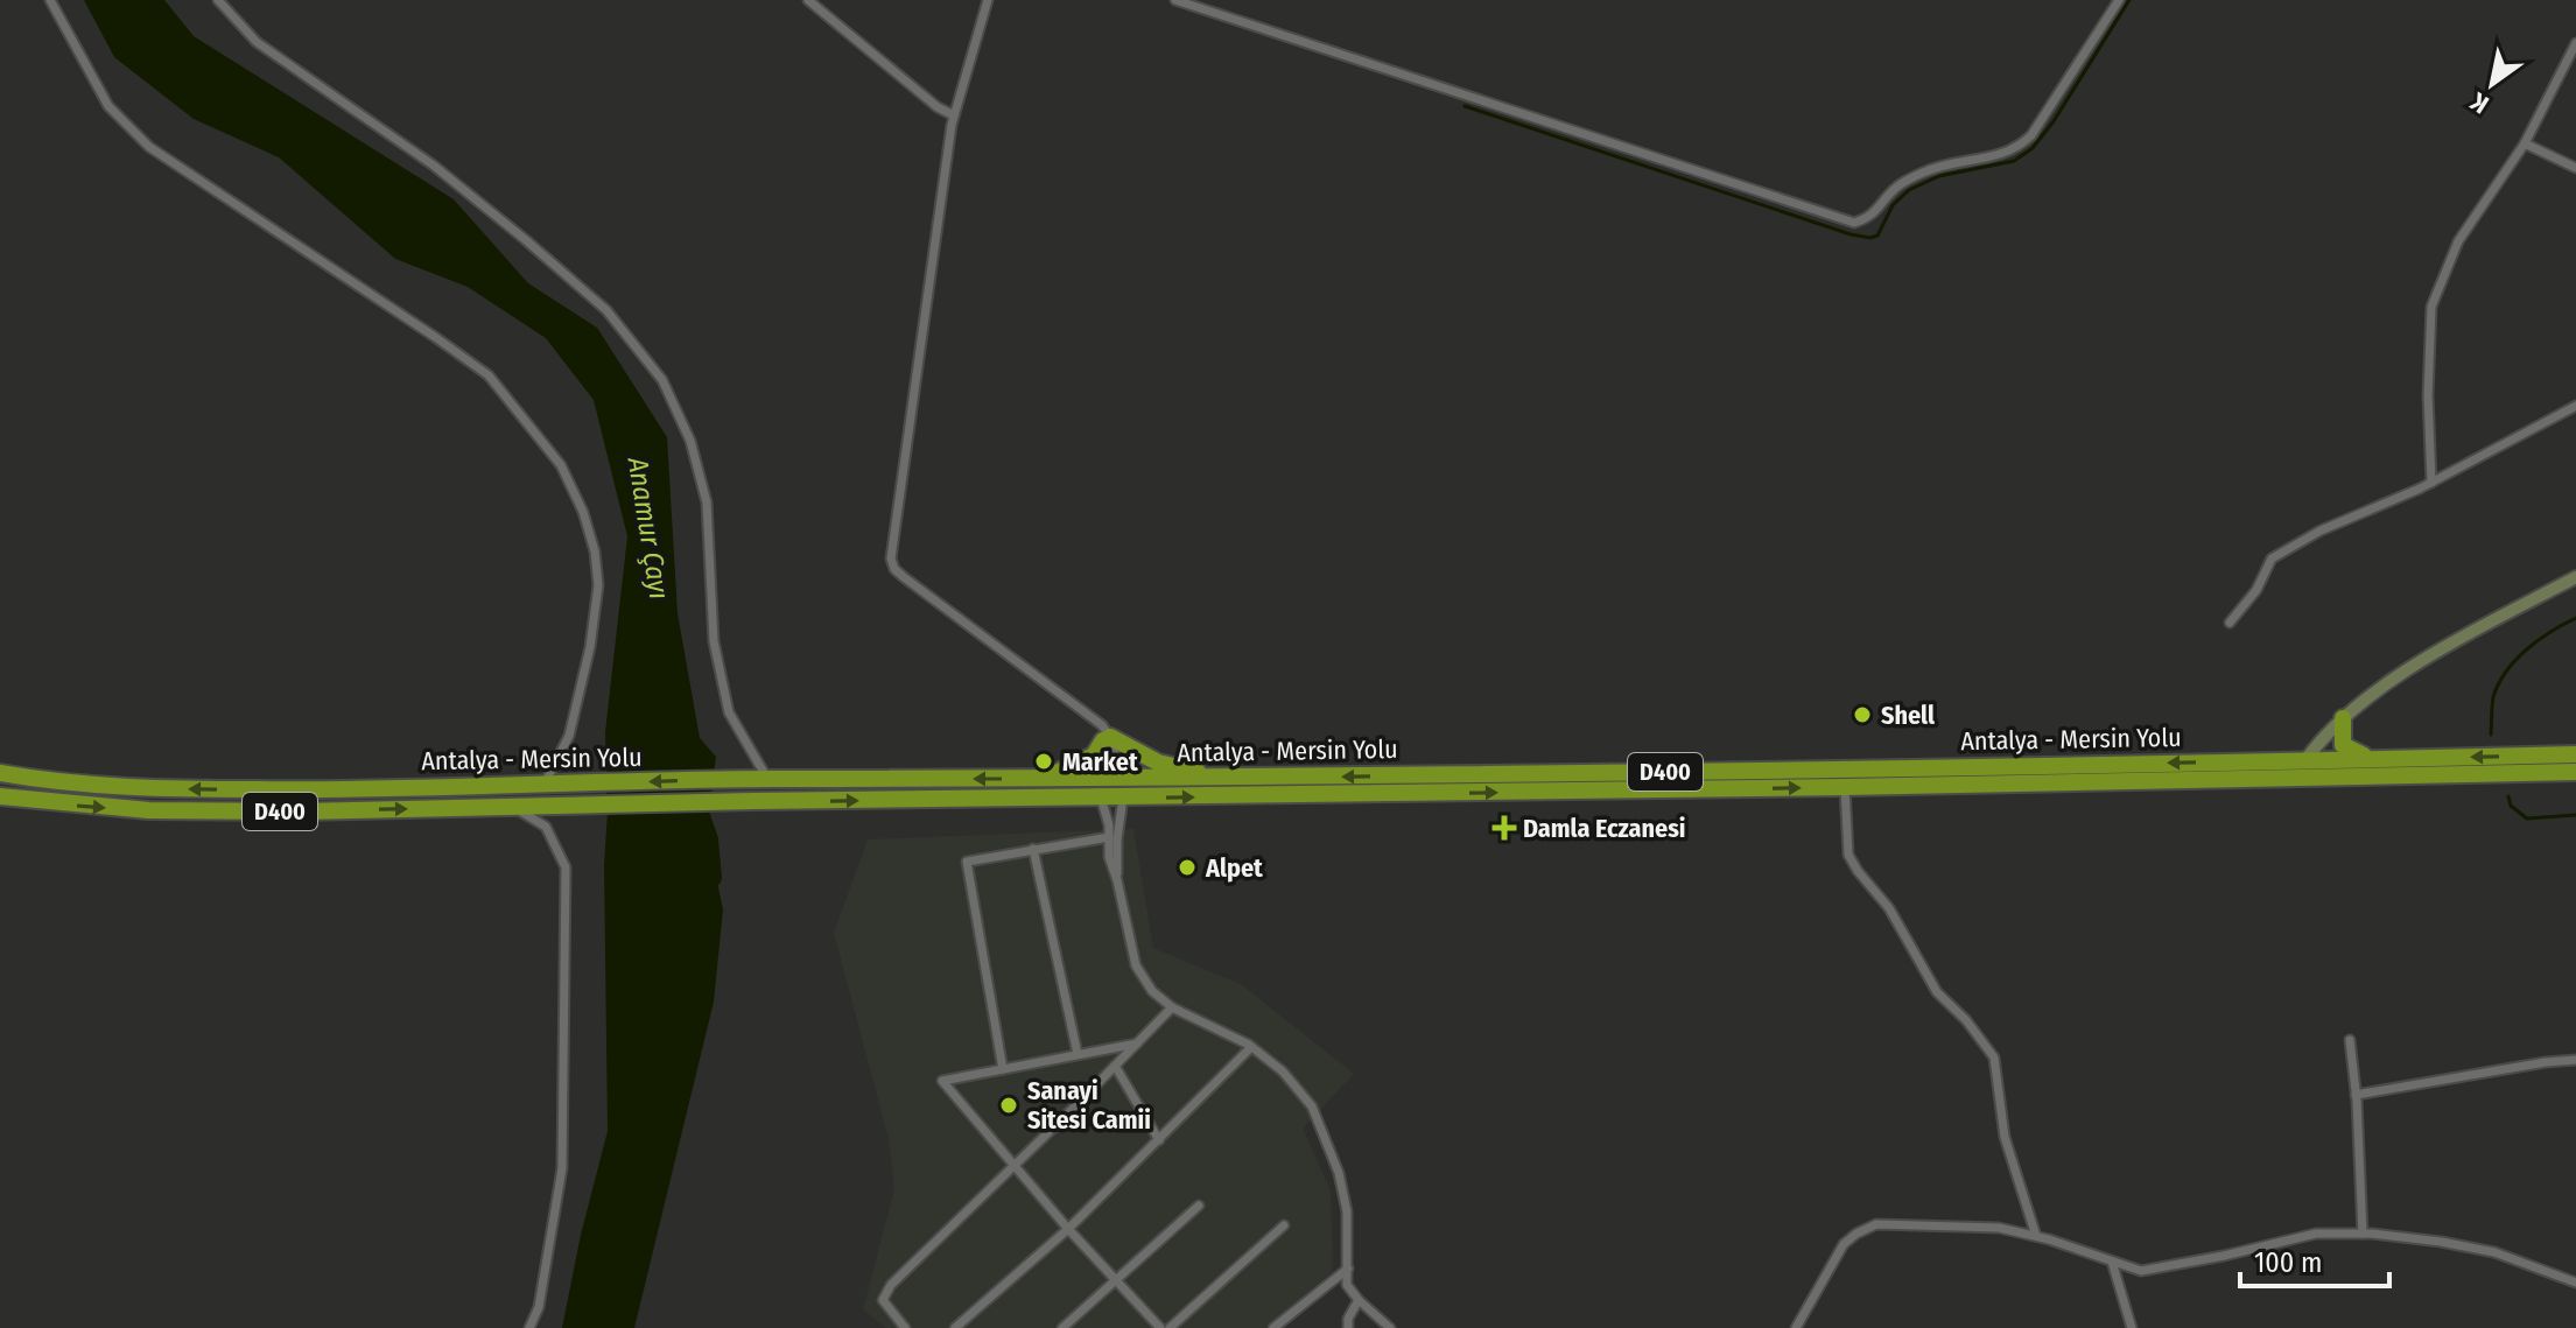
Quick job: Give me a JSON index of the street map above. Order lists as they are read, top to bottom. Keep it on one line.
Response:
{"streets":{"highway":["Antalya - Mersin Yolu","D400"]},"water":["Anamur Çayı"],"places":{"other":["Shell","Market","Alpet","Sanayi Sitesi Camii"],"health":["Damla Eczanesi"]},"scale_bar":"100 m","north":"bottom left"}
